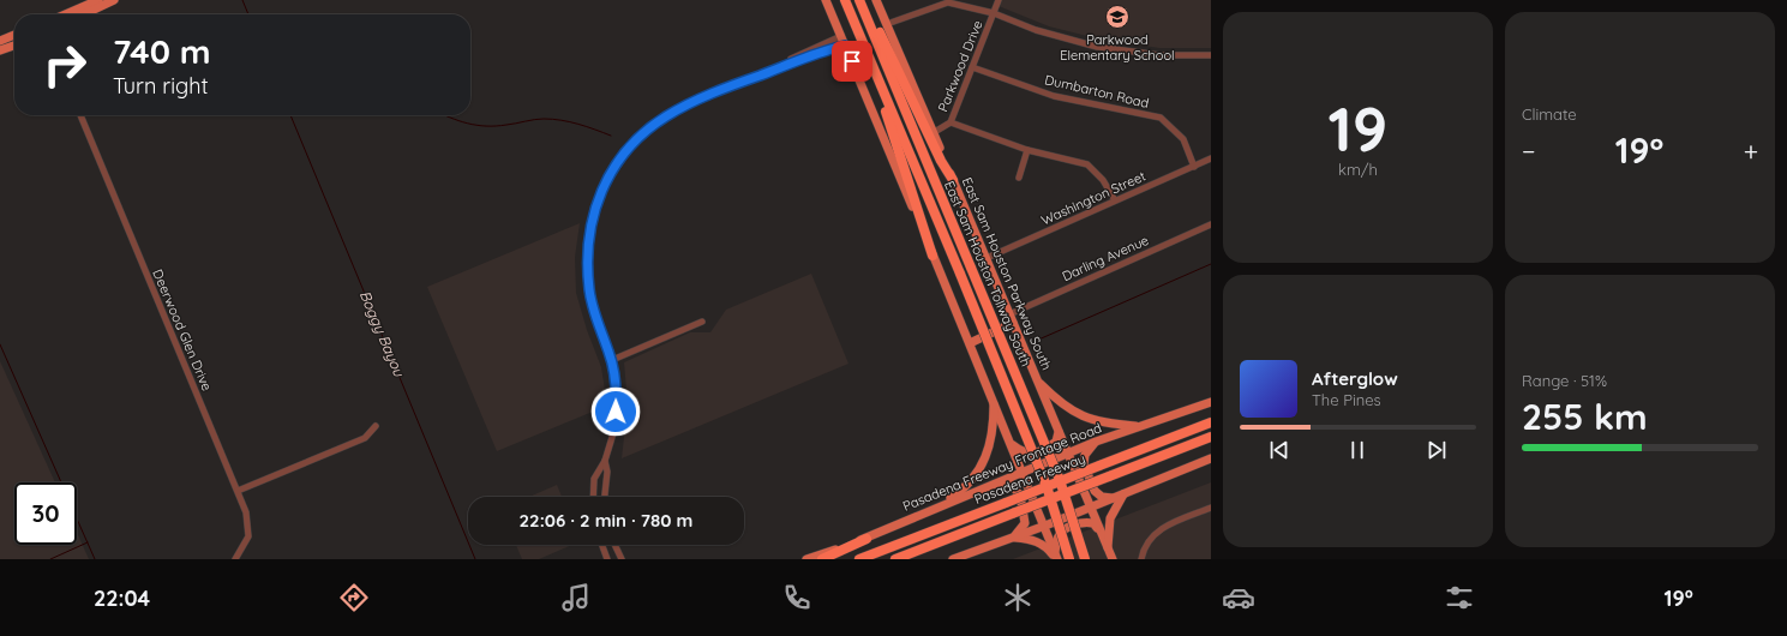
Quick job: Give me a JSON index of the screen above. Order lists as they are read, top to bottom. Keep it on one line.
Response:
{"streets":{"highway":["East Sam Houston Tollway South","Pasadena Freeway"],"main road":["East Sam Houston Parkway South","Pasadena Freeway Frontage Road"],"street":["Parkwood Drive","Dumbarton Road","Washington Street","Darling Avenue","Deerwood Glen Drive"]},"crossings":[["Parkwood Drive","Dumbarton Road"],["Parkwood Drive","East Sam Houston Parkway South"],["Dumbarton Road","Washington Street"],["Washington Street","East Sam Houston Parkway South"],["Darling Avenue","East Sam Houston Parkway South"],["East Sam Houston Parkway South","Pasadena Freeway Frontage Road"]],"water":["Boggy Bayou"],"places":{"school or university":["Parkwood Elementary School"]},"page":{"tile":[["19","km/h"],"Climate",["Range · 51%","255 km"]],"turn":["740 m","Turn right"],"heat":["−","19°","+"],"song":["Afterglow","The Pines"],"limit":"30","trip":"22:06 · 2 min · 780 m","tabs":["22:04","19°"]}}
